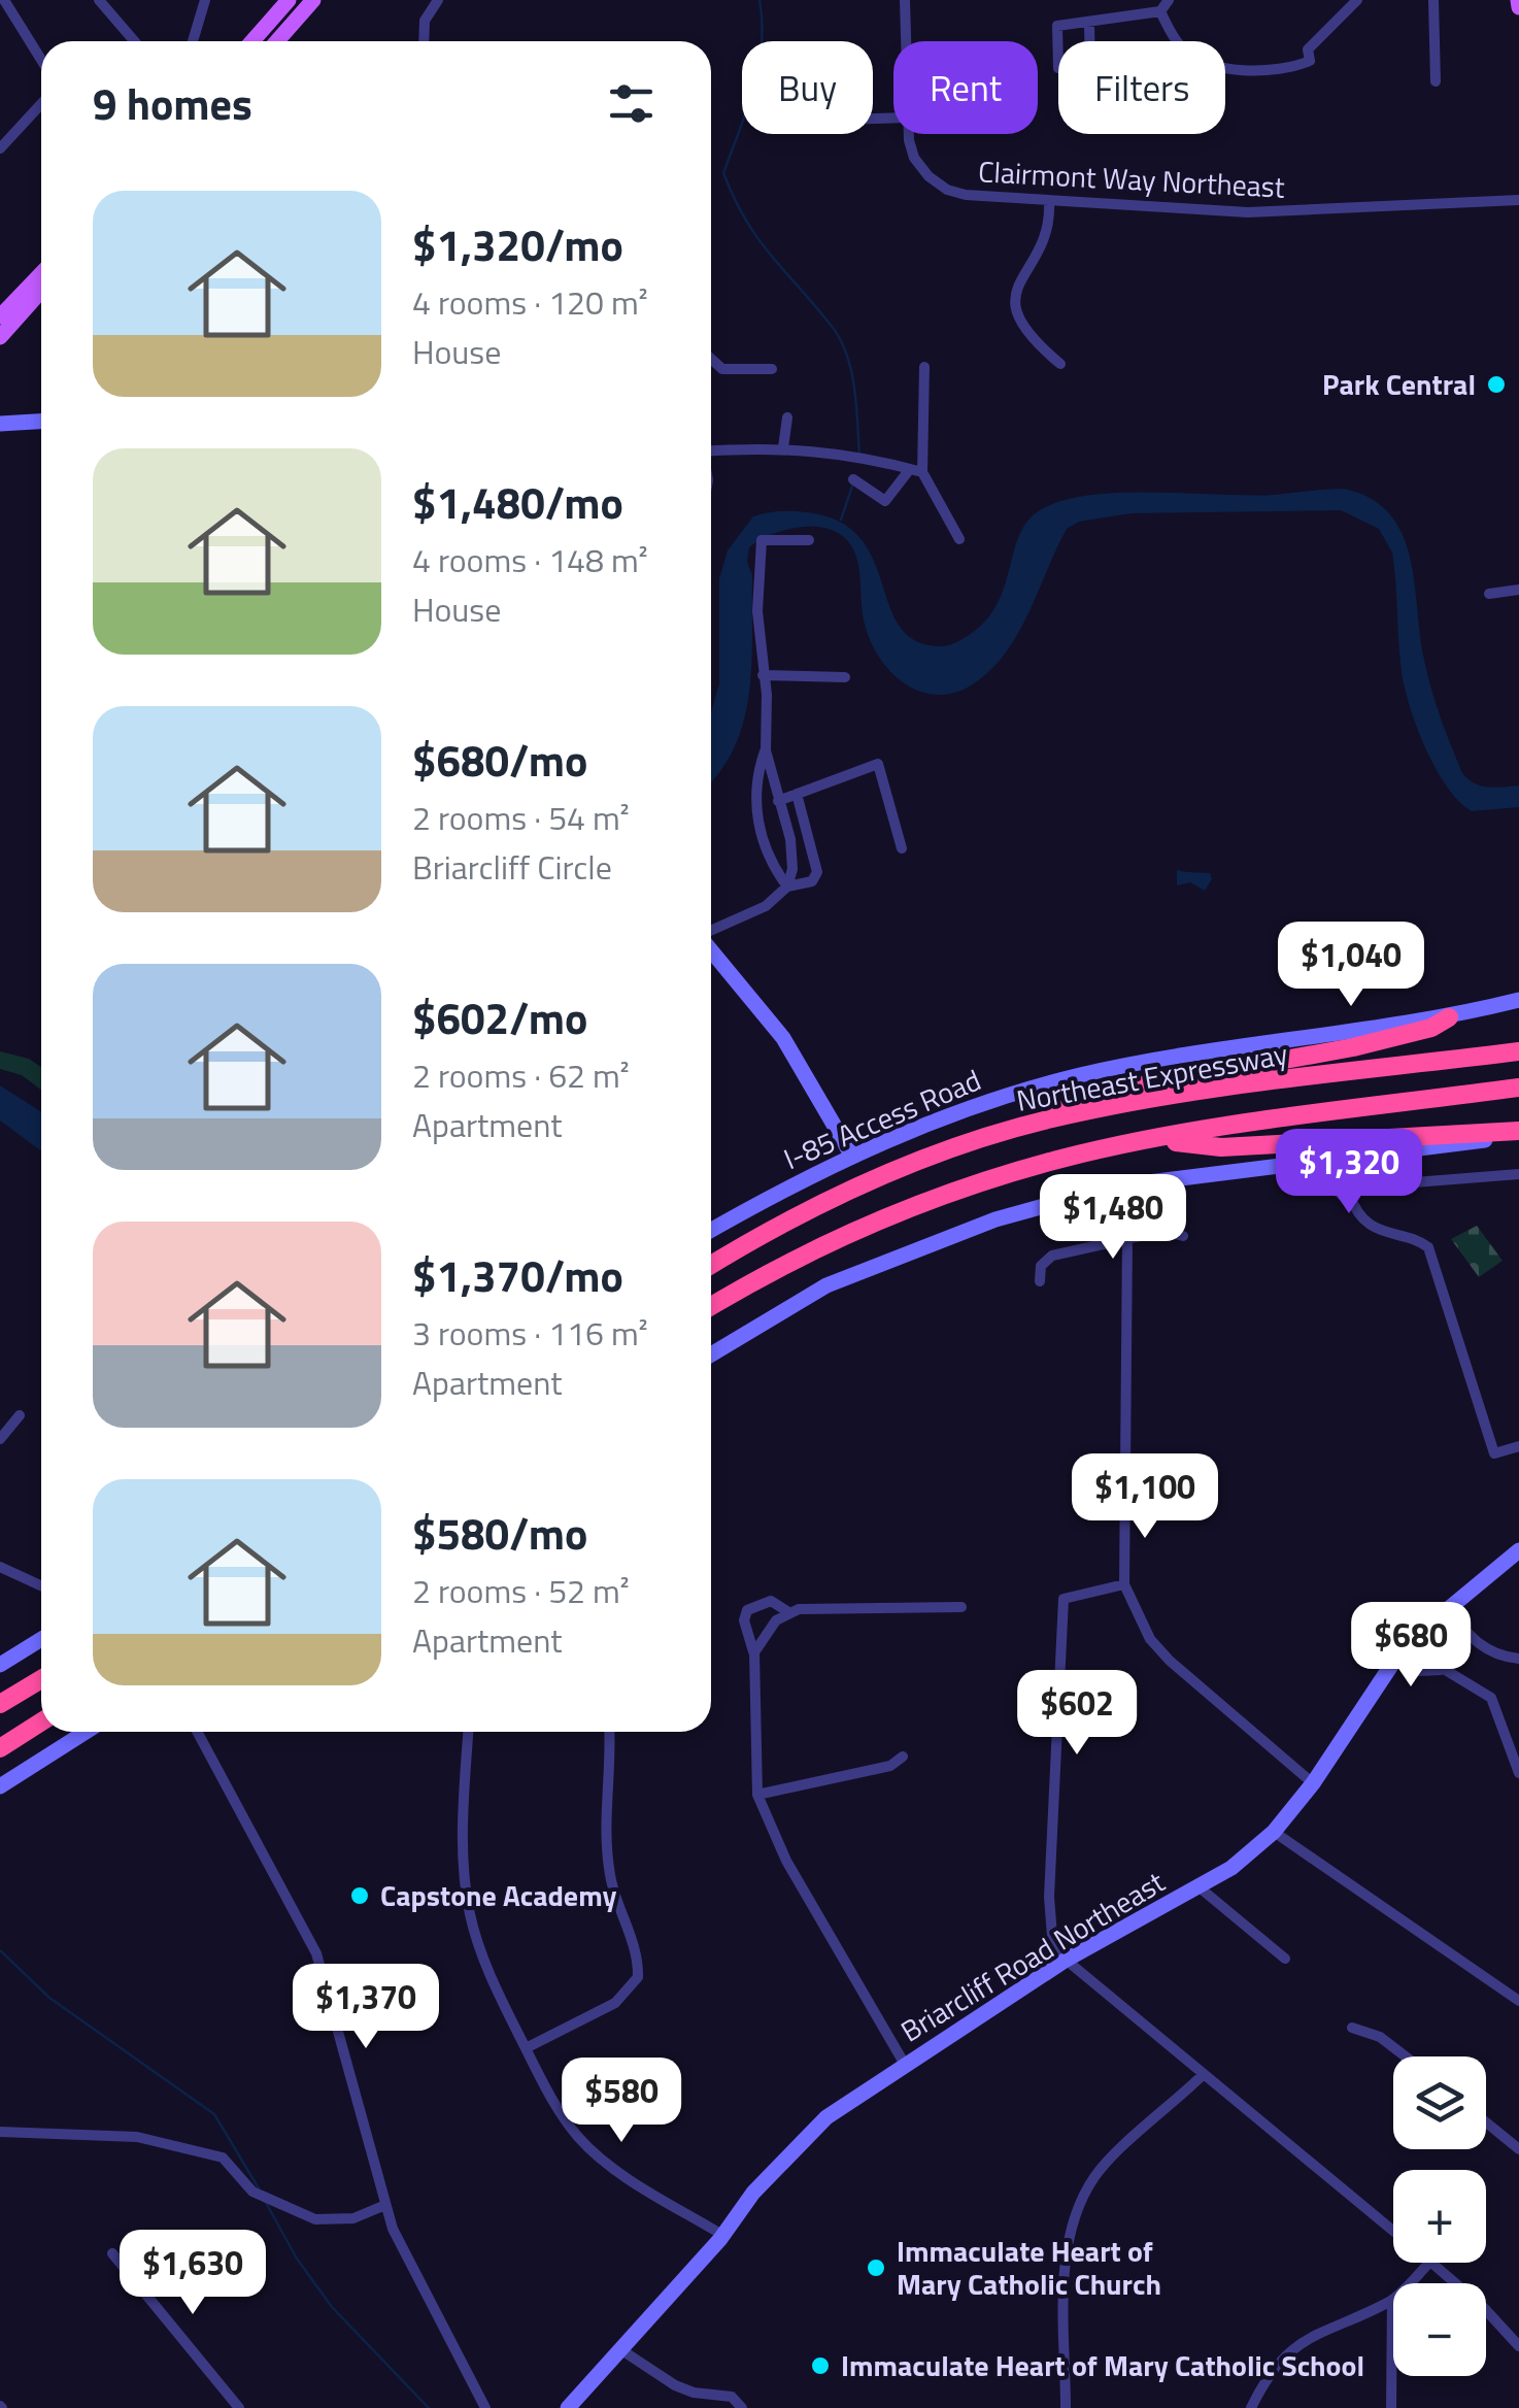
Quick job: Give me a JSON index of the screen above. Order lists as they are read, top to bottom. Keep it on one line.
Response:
{"streets":{"highway":["Northeast Expressway"],"main road":["I-85 Access Road","Briarcliff Road Northeast"],"street":["Clairmont Way Northeast"]},"places":["Park Central","Capstone Academy","Immaculate Heart of Mary Catholic Church","Immaculate Heart of Mary Catholic School"],"page":{"chip":["Buy","Rent","Filters"],"heading":"9 homes","list":[{"name":"$1,320/mo","note":"4 rooms · 120 m² · House"},{"name":"$1,480/mo","note":"4 rooms · 148 m² · House"},{"name":"$680/mo","note":"2 rooms · 54 m² · Briarcliff Circle"},{"name":"$602/mo","note":"2 rooms · 62 m² · Apartment"},{"name":"$1,370/mo","note":"3 rooms · 116 m² · Apartment"},{"name":"$580/mo","note":"2 rooms · 52 m² · Apartment"}],"price":["$1,040","$1,320","$1,480","$1,100","$680","$602","$1,370","$580","$1,630"],"map_buttons":["+","−"]}}
